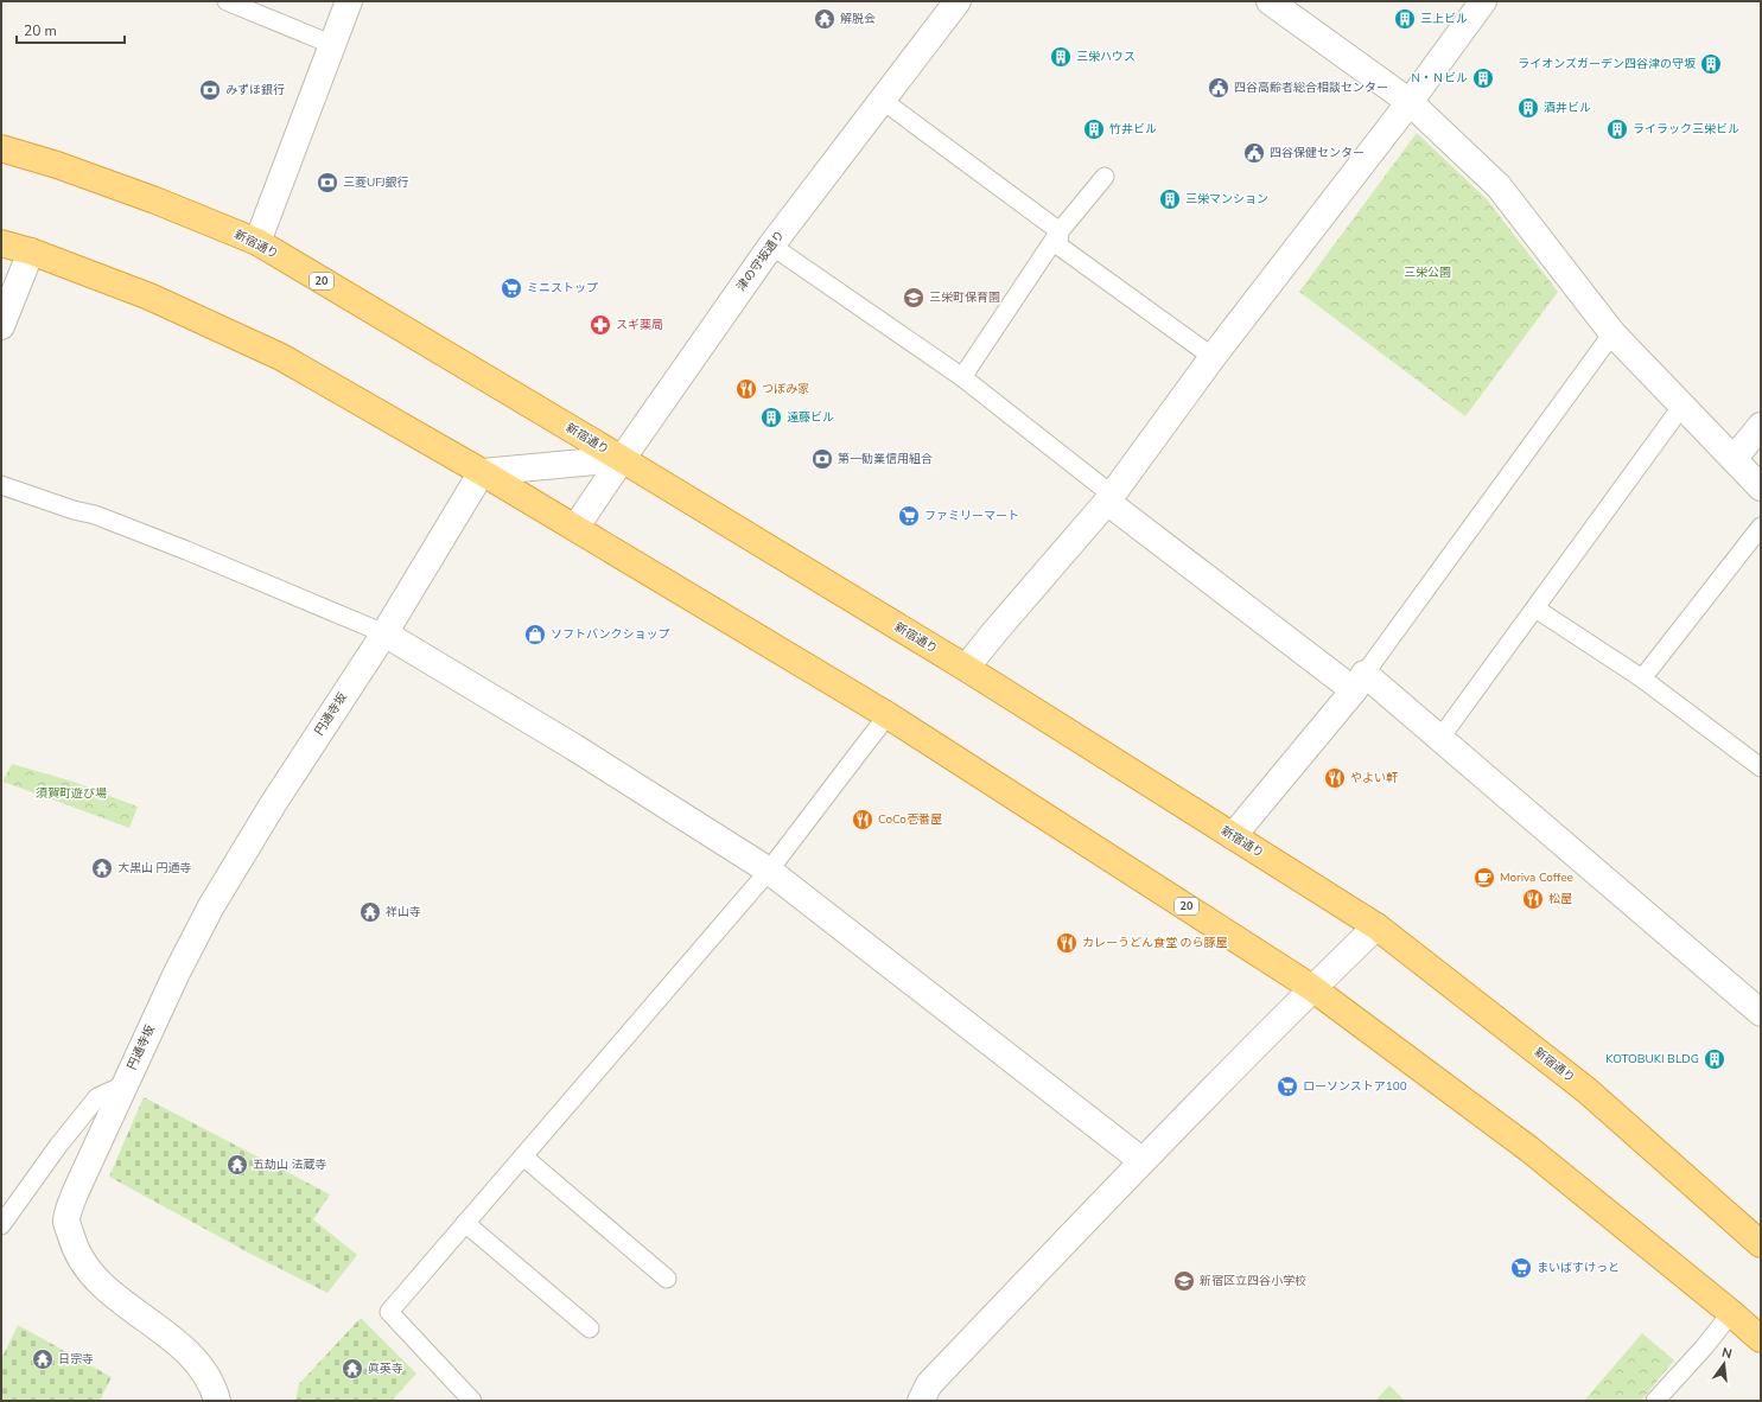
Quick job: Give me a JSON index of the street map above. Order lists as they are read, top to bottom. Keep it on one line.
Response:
{"streets":{"highway":["新宿通り","20"],"street":["津の守坂通り","円通寺坂"]},"crossings":[["新宿通り","津の守坂通り"],["津の守坂通り","20"],["20","円通寺坂"]],"parks":["三栄公園","須賀町遊び場"],"places":{"temple":["解脱会","大黒山 円通寺","祥山寺","五劫山 法蔵寺","日宗寺","眞英寺"],"building":["三上ビル","三栄ハウス","ライオンズガーデン四谷津の守坂","N・Ｎビル","酒井ビル","竹井ビル","ライラック三栄ビル","三栄マンション","遠藤ビル","KOTOBUKI BLDG"],"public building":["四谷高齢者総合相談センター","四谷保健センター"],"bank":["みずほ銀行","三菱UFJ銀行","第一勧業信用組合"],"supermarket":["ミニストップ","ファミリーマート","ローソンストア100","まいばすけっと"],"school or university":["三栄町保育園","新宿区立四谷小学校"],"pharmacy":["スギ薬局"],"restaurant":["つぼみ家","やよい軒","CoCo壱番屋","松屋","カレーうどん食堂 のら豚屋"],"shop":["ソフトバンクショップ"],"cafe":["Moriva Coffee"]},"scale_bar":"20 m","north":"top"}
